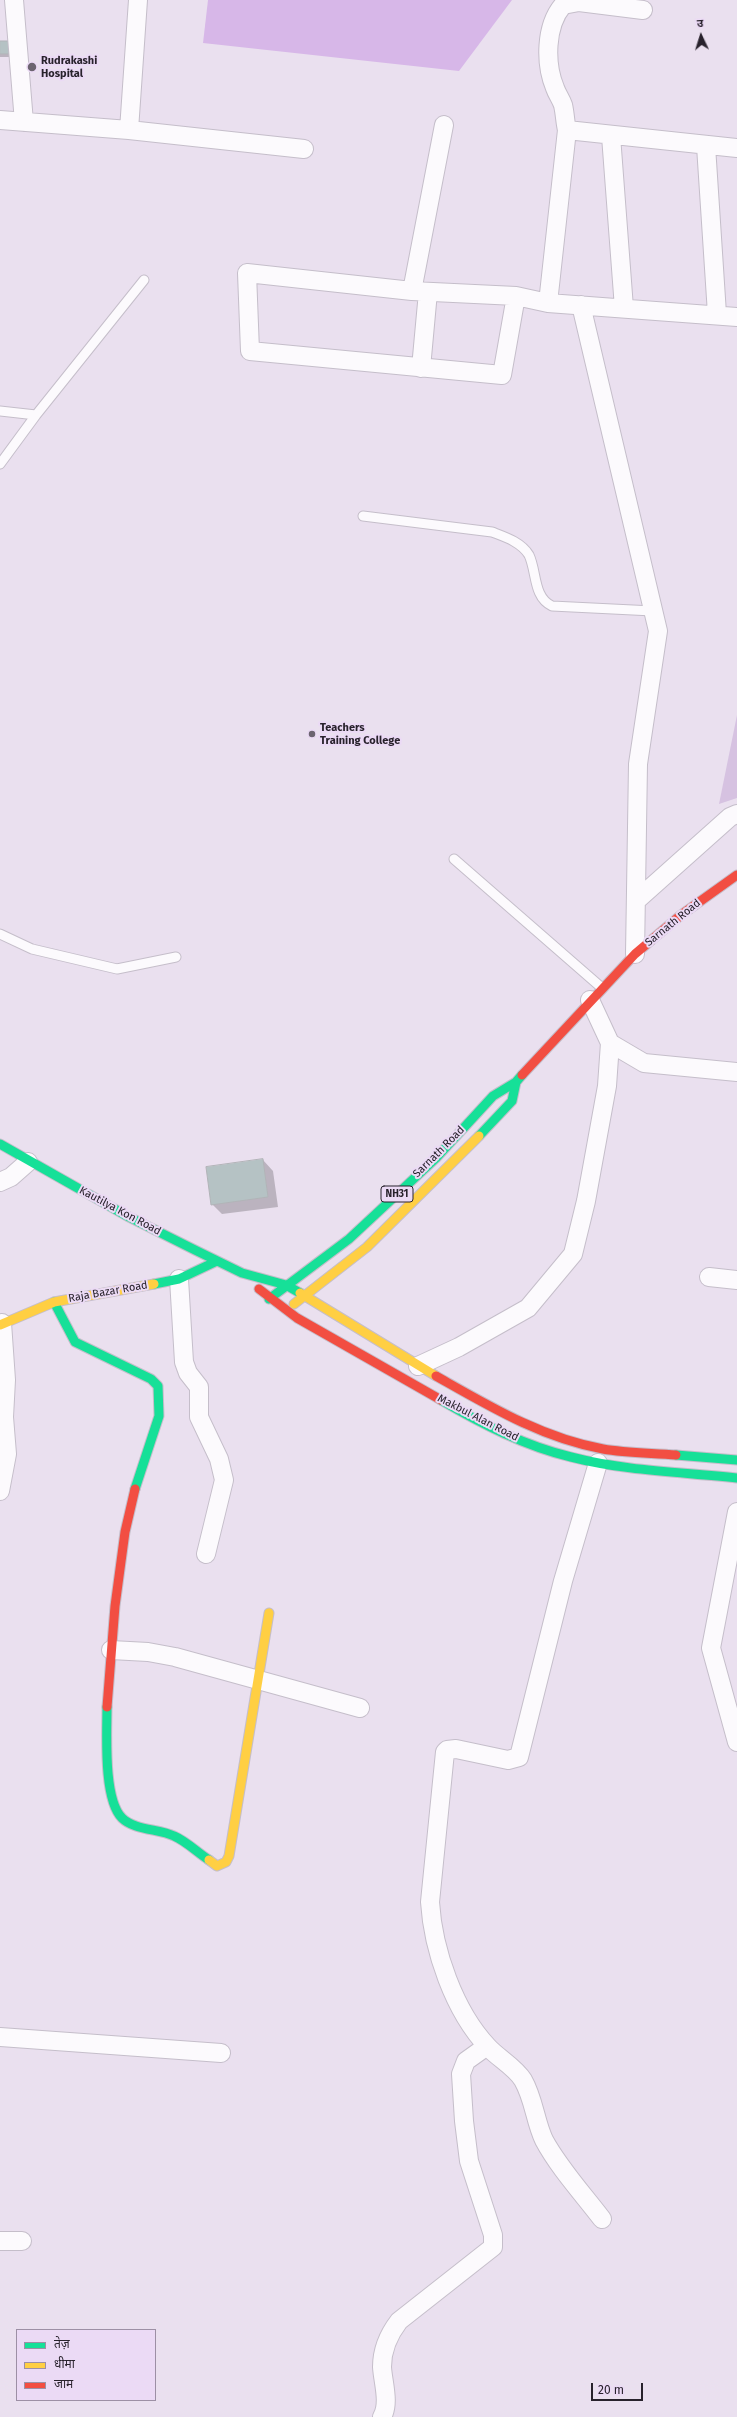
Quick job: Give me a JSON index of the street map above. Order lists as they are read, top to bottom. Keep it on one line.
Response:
{"streets":{"main road":["Sarnath Road","NH31","Kautilya Kon Road","Raja Bazar Road","Makbul Alan Road"]},"crossings":[["Sarnath Road","Kautilya Kon Road"],["Sarnath Road","Makbul Alan Road"],["Kautilya Kon Road","Raja Bazar Road"],["Kautilya Kon Road","Makbul Alan Road"]],"places":["Rudrakashi Hospital","Teachers Training College"],"legend":["तेज़","धीमा","जाम"],"scale_bar":"20 m","north":"top"}
